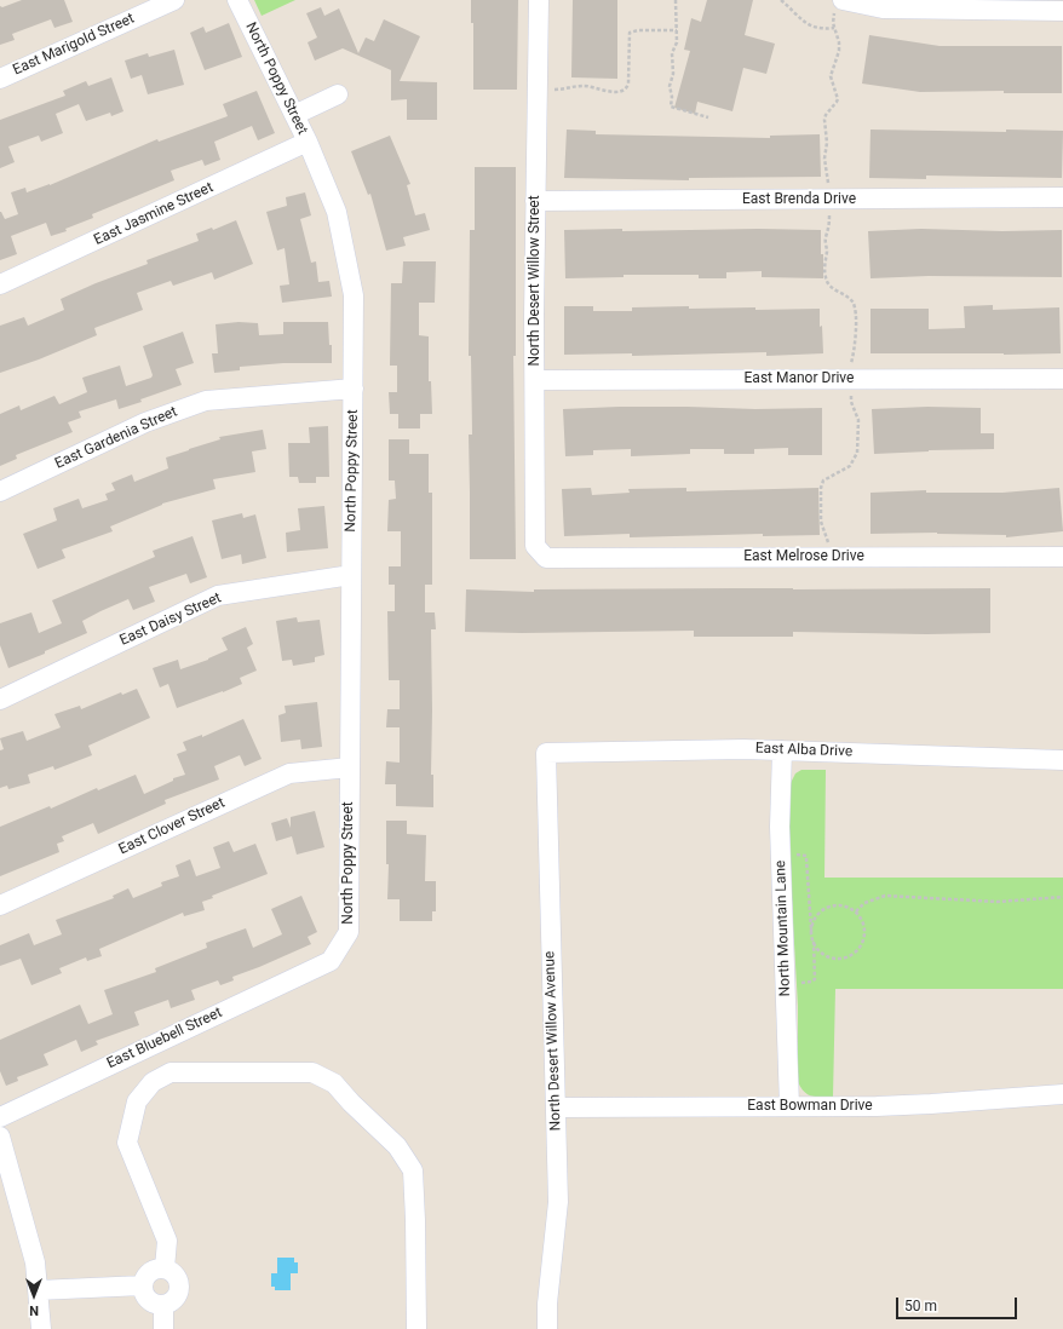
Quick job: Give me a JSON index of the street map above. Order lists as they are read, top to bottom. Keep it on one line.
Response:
{"streets":{"street":["East Marigold Street","North Poppy Street","East Brenda Drive","East Jasmine Street","North Desert Willow Street","East Manor Drive","East Gardenia Street","East Melrose Drive","East Daisy Street","East Alba Drive","East Clover Street","North Mountain Lane","East Bluebell Street","North Desert Willow Avenue","East Bowman Drive"]},"crossings":[["North Poppy Street","East Jasmine Street"],["North Poppy Street","East Gardenia Street"],["North Poppy Street","East Daisy Street"],["North Poppy Street","East Clover Street"],["North Poppy Street","East Bluebell Street"],["East Brenda Drive","North Desert Willow Street"],["North Desert Willow Street","East Manor Drive"],["North Desert Willow Street","East Melrose Drive"],["East Alba Drive","North Mountain Lane"],["East Alba Drive","North Desert Willow Avenue"],["North Mountain Lane","East Bowman Drive"],["North Desert Willow Avenue","East Bowman Drive"]],"scale_bar":"50 m","north":"bottom"}
